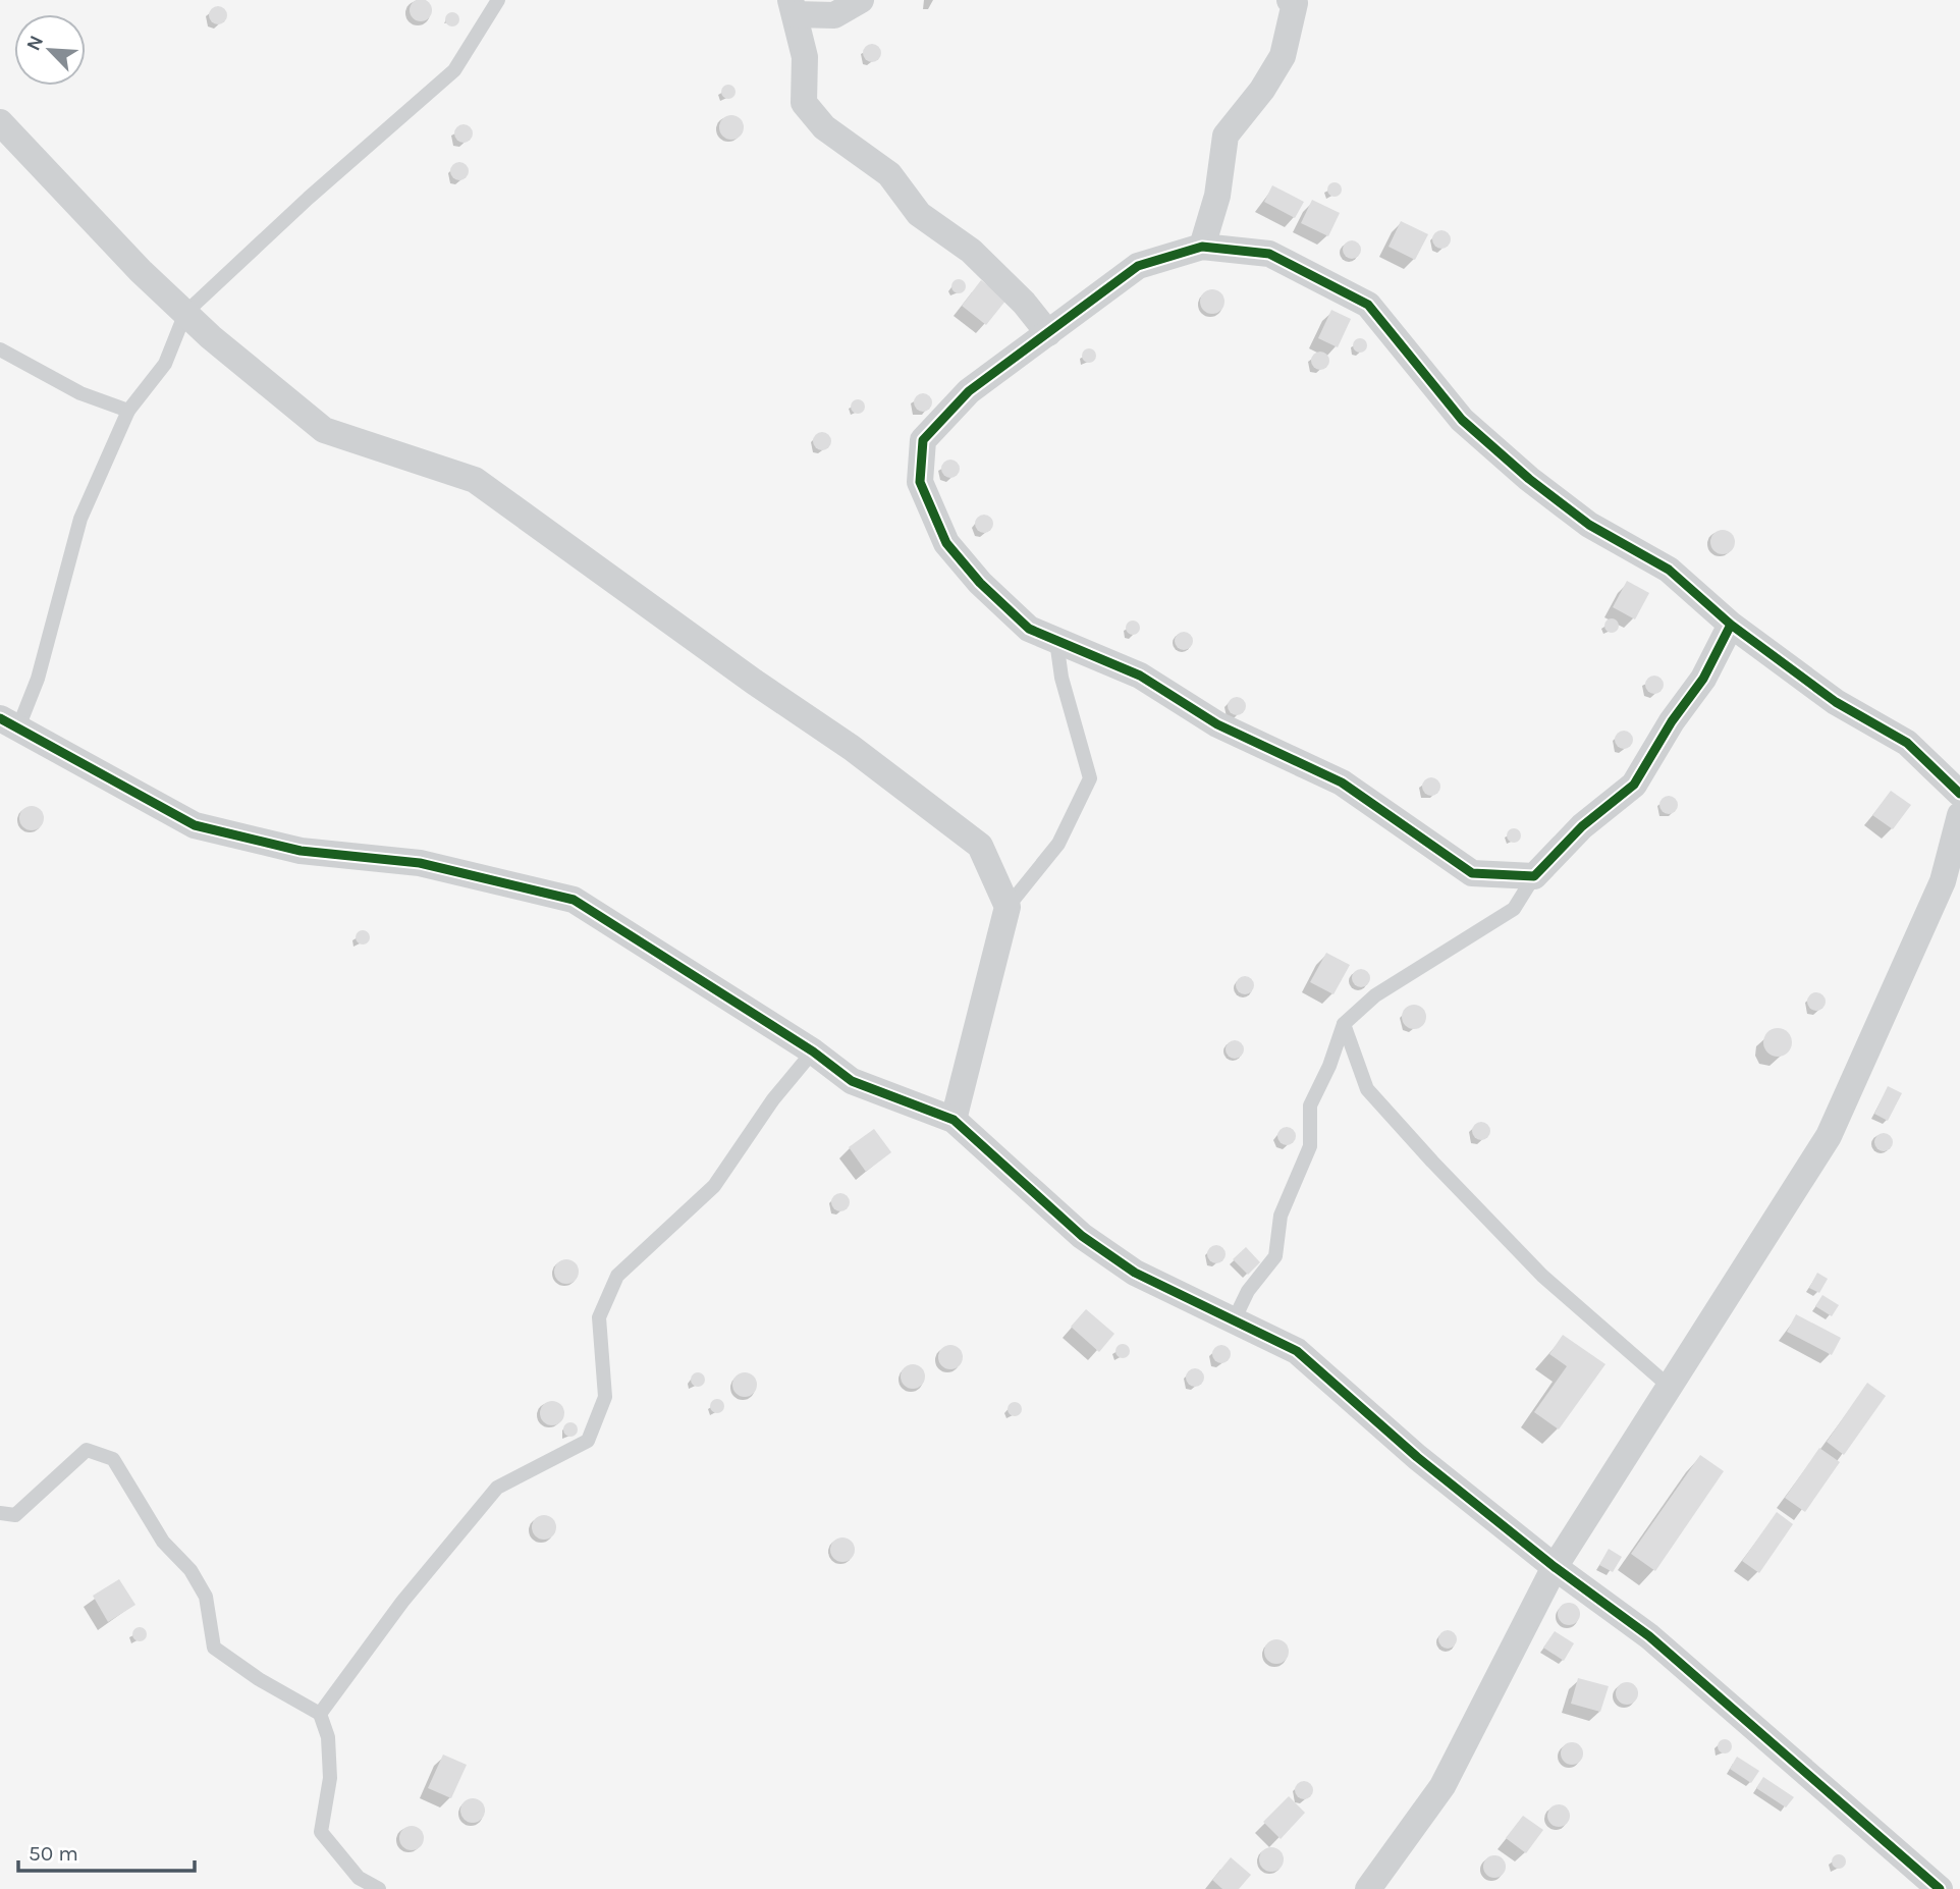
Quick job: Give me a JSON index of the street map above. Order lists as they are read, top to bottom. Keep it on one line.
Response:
{"scale_bar":"50 m","north":"top left"}
